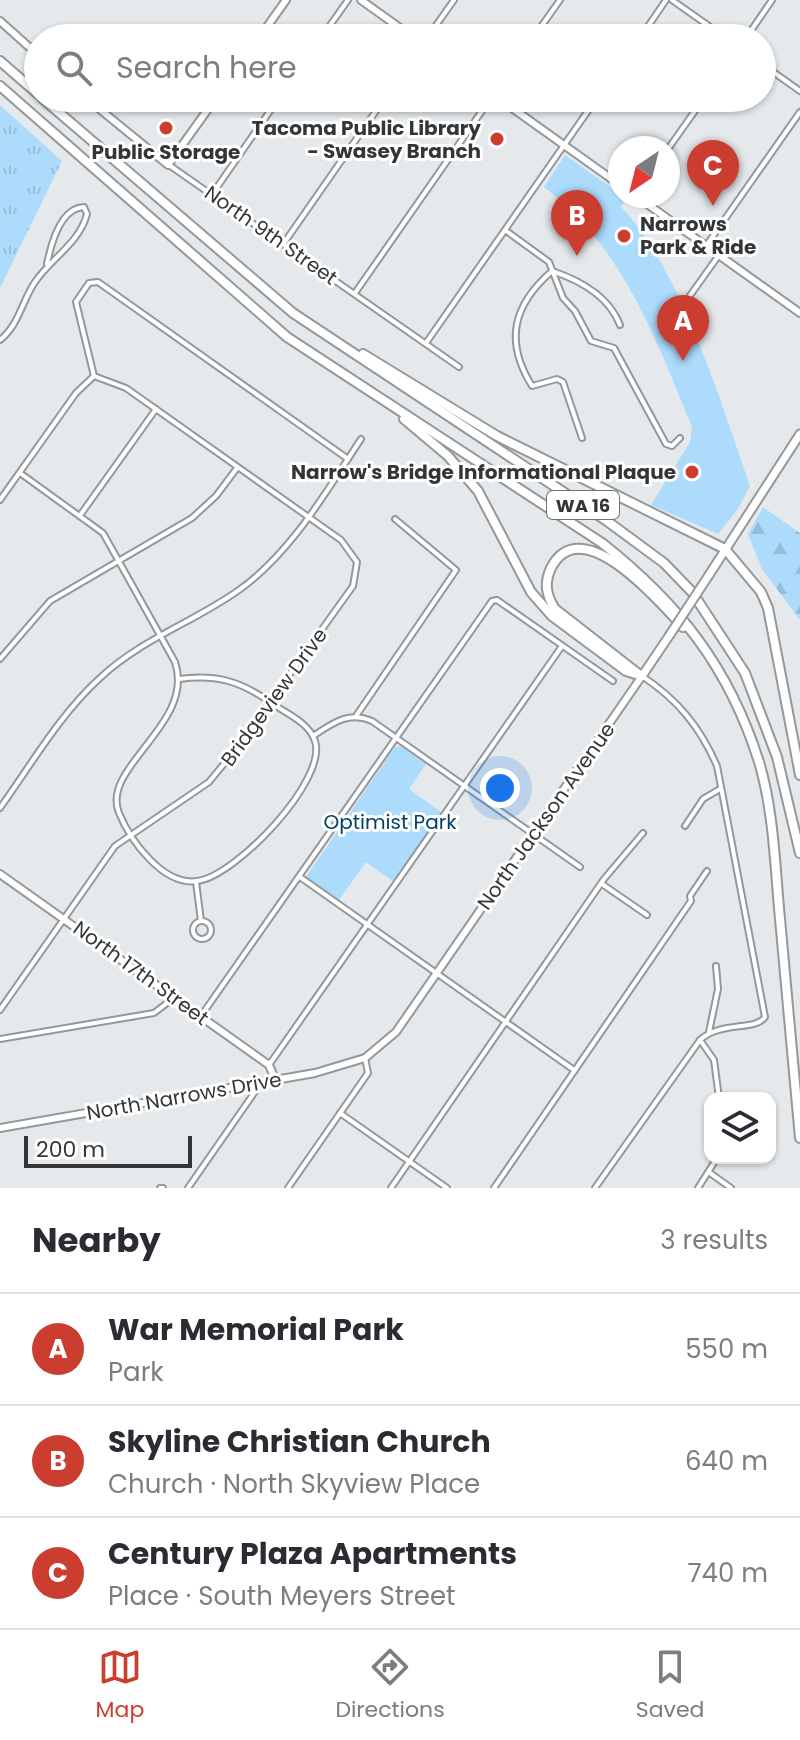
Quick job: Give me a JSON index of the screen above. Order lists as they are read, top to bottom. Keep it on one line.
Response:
{"streets":{"highway":["WA 16"],"main road":["North 9th Street","North Jackson Avenue","North 17th Street","North Narrows Drive"],"street":["Bridgeview Drive"]},"crossings":[["Bridgeview Drive","North 17th Street"],["North Jackson Avenue","North Narrows Drive"]],"parks":["Optimist Park"],"places":["Public Storage","Tacoma Public Library - Swasey Branch","Narrows Park & Ride","Narrow's Bridge Informational Plaque"],"scale_bar":"200 m","north":"bottom left","page":{"search":"Search here","pins":["C","B","A"],"scale":"200 m","heading":["Nearby","3 results"],"list":[{"mark":"A","name":"War Memorial Park","note":"Park","value":"550 m"},{"mark":"B","name":"Skyline Christian Church","note":"Church · North Skyview Place","value":"640 m"},{"mark":"C","name":"Century Plaza Apartments","note":"Place · South Meyers Street","value":"740 m"}],"nav":["Map","Directions","Saved"]}}
